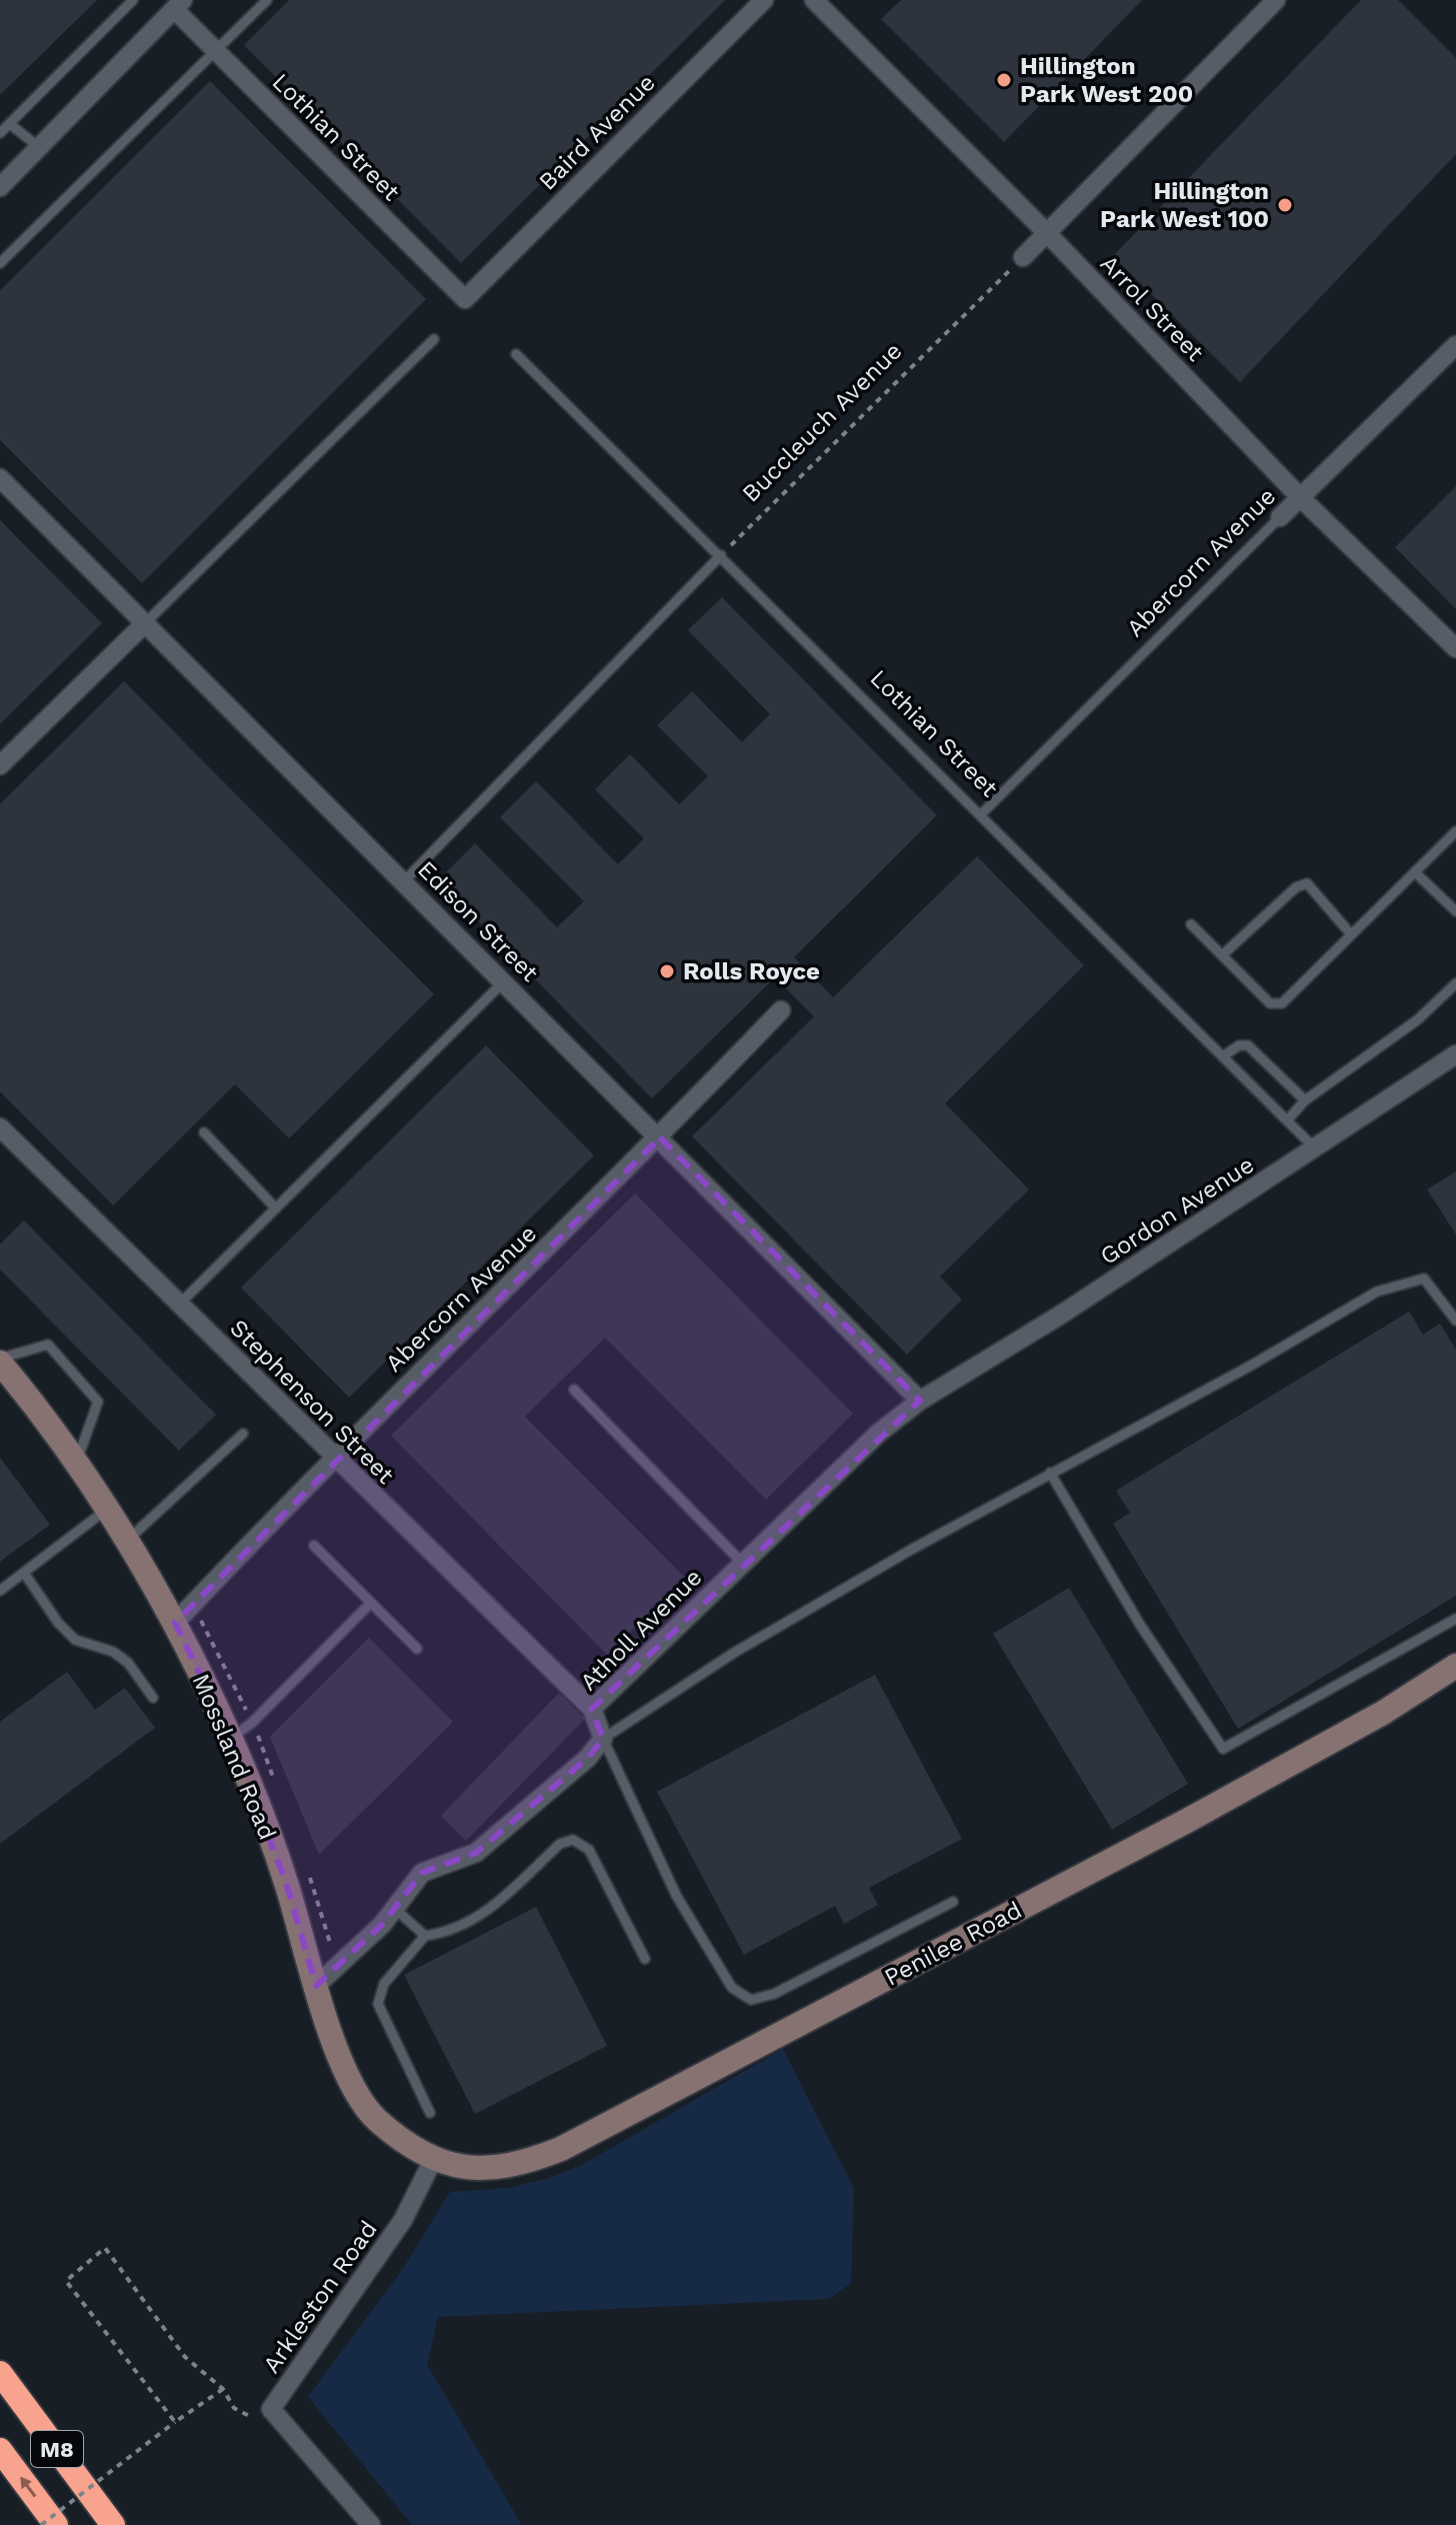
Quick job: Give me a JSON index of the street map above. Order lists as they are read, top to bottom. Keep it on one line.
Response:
{"streets":{"highway":["M8"],"street":["Baird Avenue","Lothian Street","Arrol Street","Abercorn Avenue","Edison Street","Gordon Avenue","Stephenson Street","Atholl Avenue","Mossland Road","Penilee Road","Arkleston Road"],"path":["Buccleuch Avenue"]},"crossings":[["Baird Avenue","Lothian Street"],["Lothian Street","Buccleuch Avenue"],["Lothian Street","Abercorn Avenue"],["Lothian Street","Gordon Avenue"],["Arrol Street","Abercorn Avenue"],["Abercorn Avenue","Edison Street"],["Abercorn Avenue","Stephenson Street"],["Abercorn Avenue","Mossland Road"],["Edison Street","Gordon Avenue"],["Edison Street","Atholl Avenue"],["Gordon Avenue","Atholl Avenue"],["Stephenson Street","Atholl Avenue"],["Mossland Road","Penilee Road"],["Mossland Road","Arkleston Road"],["Penilee Road","Arkleston Road"]],"places":["Hillington Park West 200","Hillington Park West 100","Rolls Royce"]}
